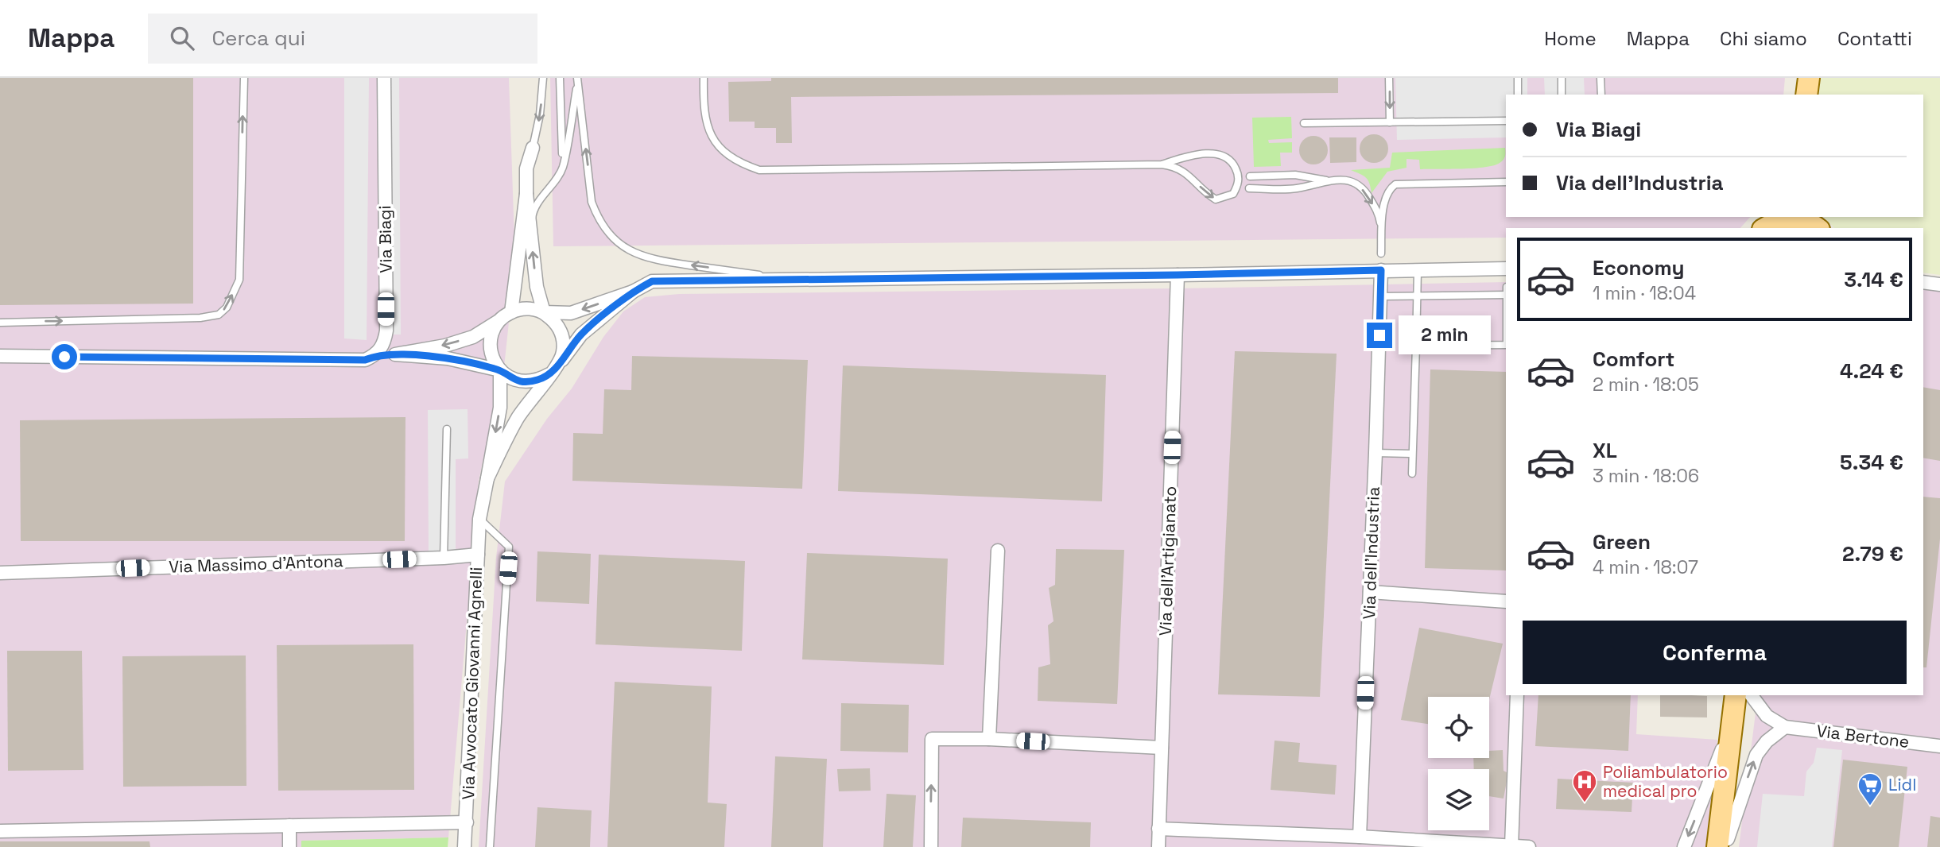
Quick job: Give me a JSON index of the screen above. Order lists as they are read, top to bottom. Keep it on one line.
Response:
{"streets":{"street":["Via Biagi","Via dell'Industria","Via dell'Artigianato","Via Massimo d'Antona","Via Avvocato Giovanni Agnelli","Via Bertone"]},"crossings":[["Via Massimo d'Antona","Via Avvocato Giovanni Agnelli"]],"places":{"hospital":["Poliambulatorio medical pro"],"supermarket":["Lidl"]},"page":{"header":"Mappa","search":"Cerca qui","nav":["Home","Mappa","Chi siamo","Contatti"],"banner":["Via Biagi","Via dell'Industria"],"list":[{"name":"Economy","note":"1 min · 18:04","value":"3.14 €"},{"name":"Comfort","note":"2 min · 18:05","value":"4.24 €"},{"name":"XL","note":"3 min · 18:06","value":"5.34 €"},{"name":"Green","note":"4 min · 18:07","value":"2.79 €"}],"bubble":"2 min","buttons":"Conferma"}}
